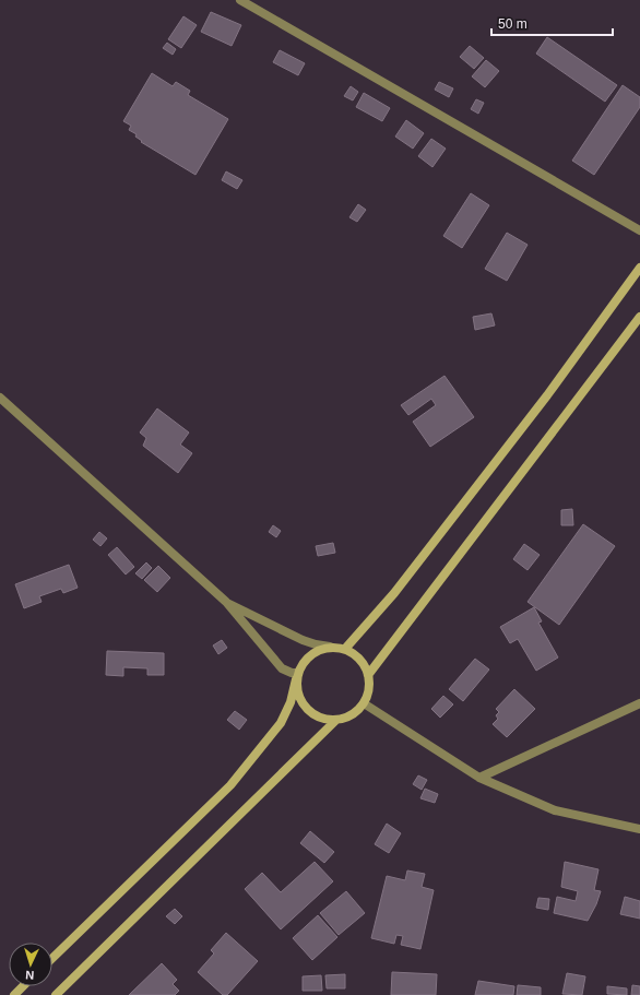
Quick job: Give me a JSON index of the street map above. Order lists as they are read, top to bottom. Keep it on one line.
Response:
{"scale_bar":"50 m","north":"bottom"}
